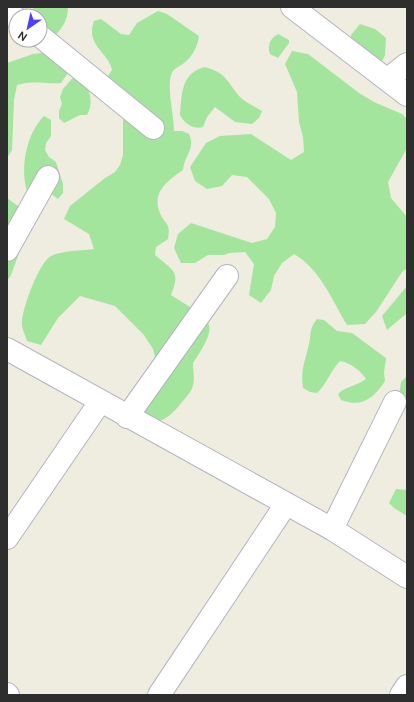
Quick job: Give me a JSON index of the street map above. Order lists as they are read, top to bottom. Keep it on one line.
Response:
{"north":"bottom left"}
